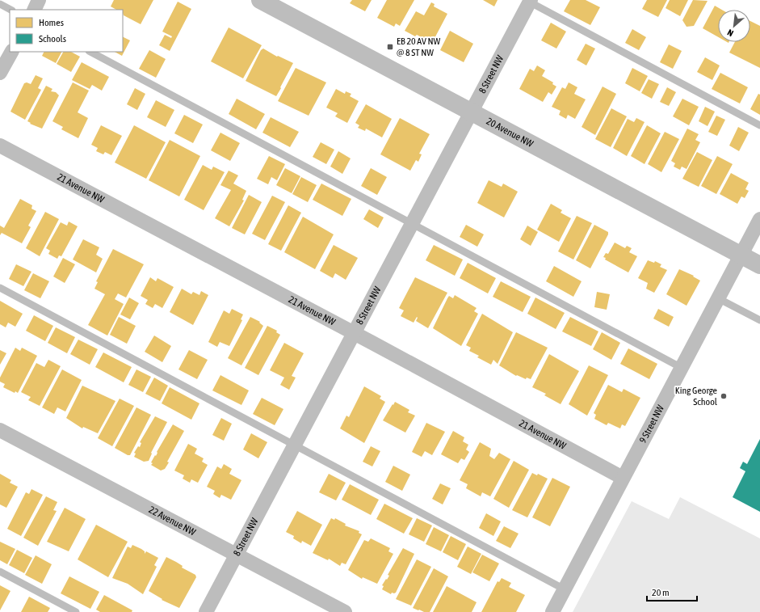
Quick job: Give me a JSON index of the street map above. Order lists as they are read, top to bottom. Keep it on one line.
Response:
{"streets":{"street":["8 Street NW","20 Avenue NW","21 Avenue NW","9 Street NW","22 Avenue NW"]},"crossings":[["8 Street NW","20 Avenue NW"],["8 Street NW","21 Avenue NW"],["8 Street NW","22 Avenue NW"],["20 Avenue NW","9 Street NW"],["21 Avenue NW","9 Street NW"]],"places":{"transit":["EB 20 AV NW @ 8 ST NW"],"other":["King George School"]},"legend":["Homes","Schools"],"scale_bar":"20 m","north":"bottom left"}
